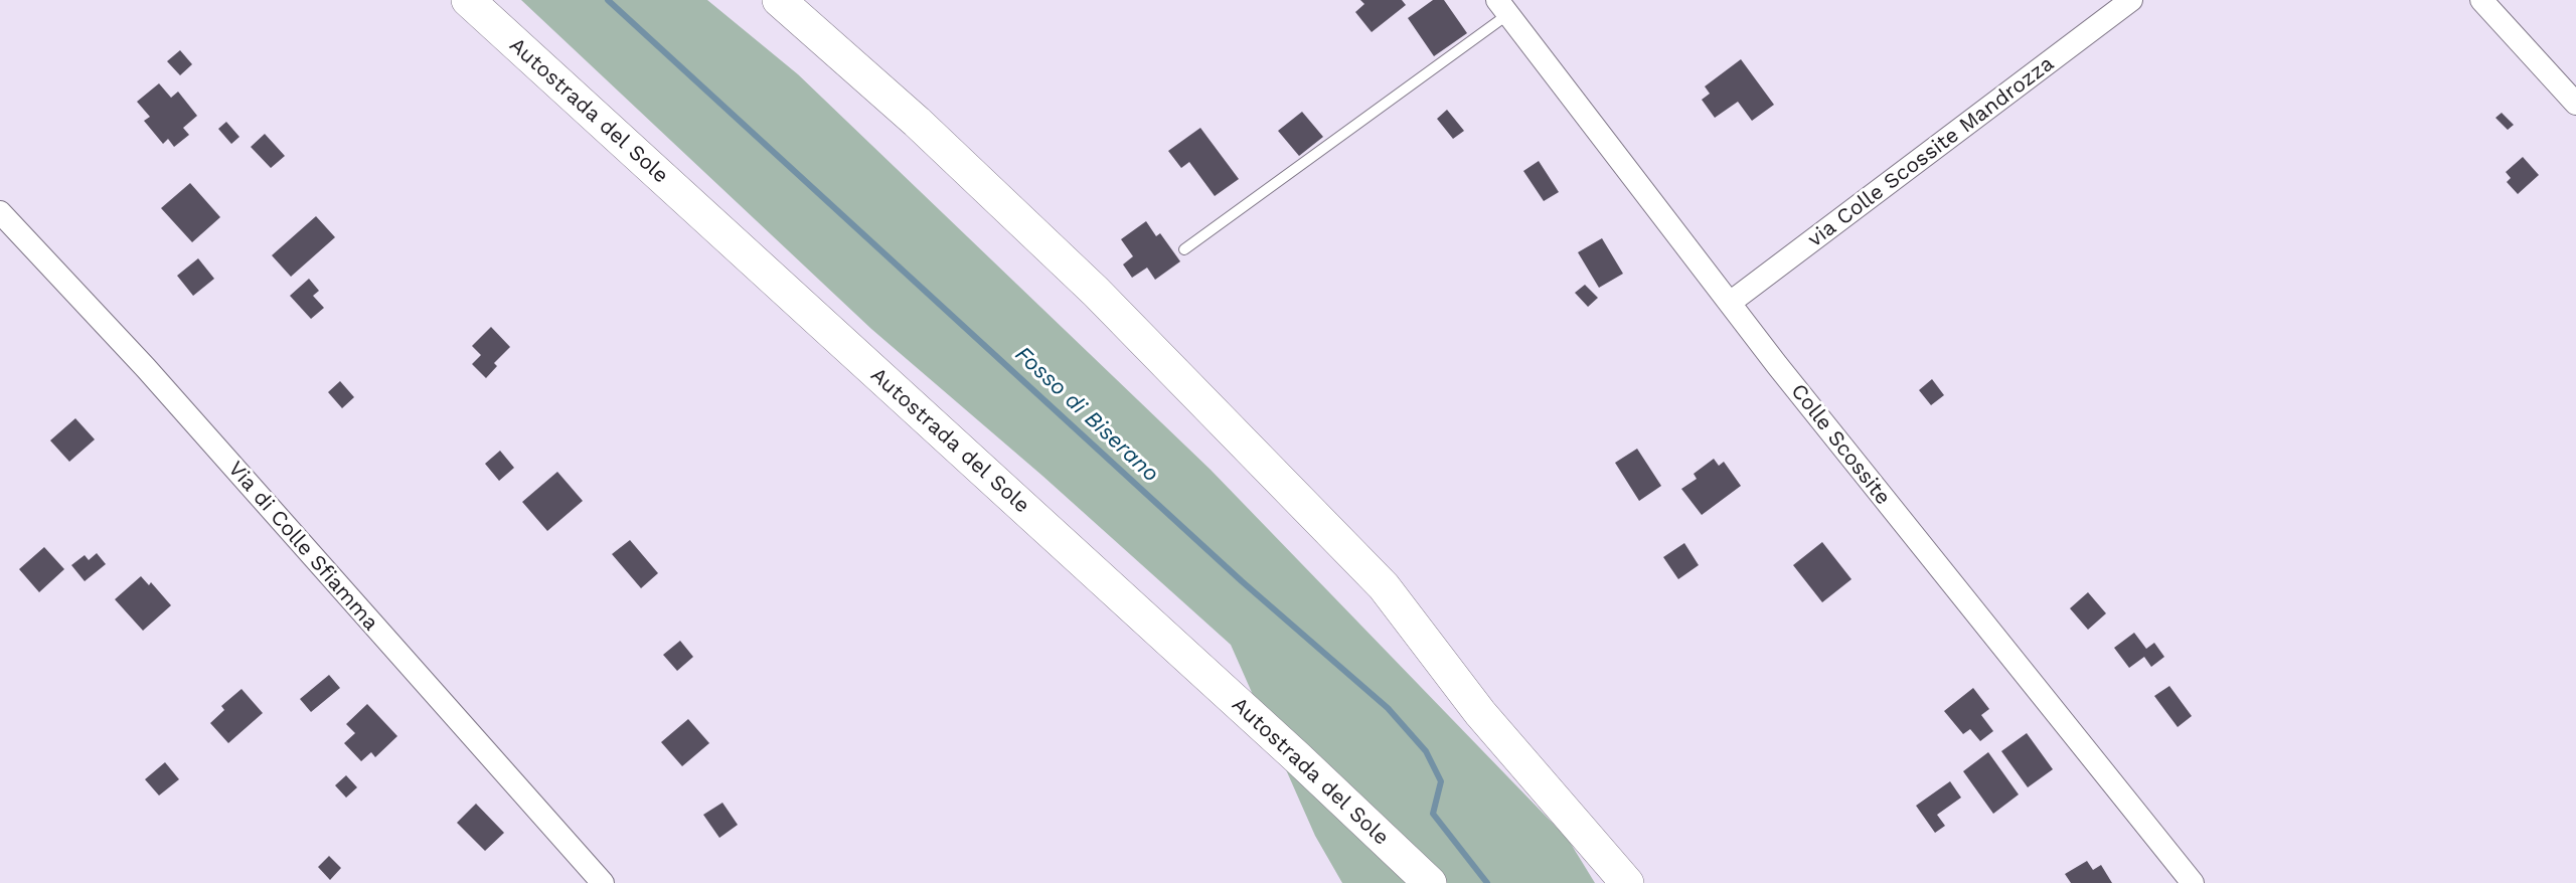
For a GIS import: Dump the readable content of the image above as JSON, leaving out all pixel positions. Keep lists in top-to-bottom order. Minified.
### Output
{"streets":{"highway":["Autostrada del Sole"],"street":["via Colle Scossite Mandrozza","Colle Scossite","Via di Colle Sfiamma"]},"crossings":[["via Colle Scossite Mandrozza","Colle Scossite"]],"water":["Fosso di Biserano"]}
